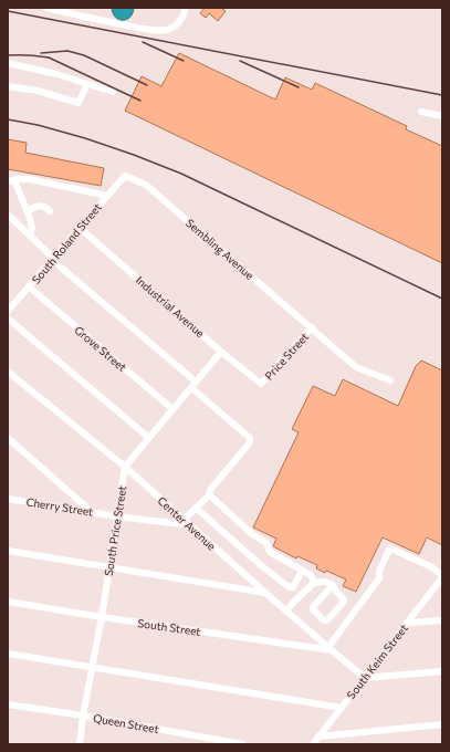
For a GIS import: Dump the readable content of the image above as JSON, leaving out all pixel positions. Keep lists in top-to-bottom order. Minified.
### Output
{"streets":{"street":["South Roland Street","Sembling Avenue","Industrial Avenue","Grove Street","Price Street","Cherry Street","Center Avenue","South Price Street","South Street","South Keim Street","Queen Street"]},"crossings":[["South Roland Street","Sembling Avenue"],["South Roland Street","Industrial Avenue"],["South Roland Street","Grove Street"],["Sembling Avenue","Price Street"],["Industrial Avenue","Price Street"],["Cherry Street","Center Avenue"],["Cherry Street","South Price Street"],["Center Avenue","South Price Street"],["Center Avenue","South Street"],["Center Avenue","South Keim Street"],["South Price Street","South Street"],["South Price Street","Queen Street"]]}
